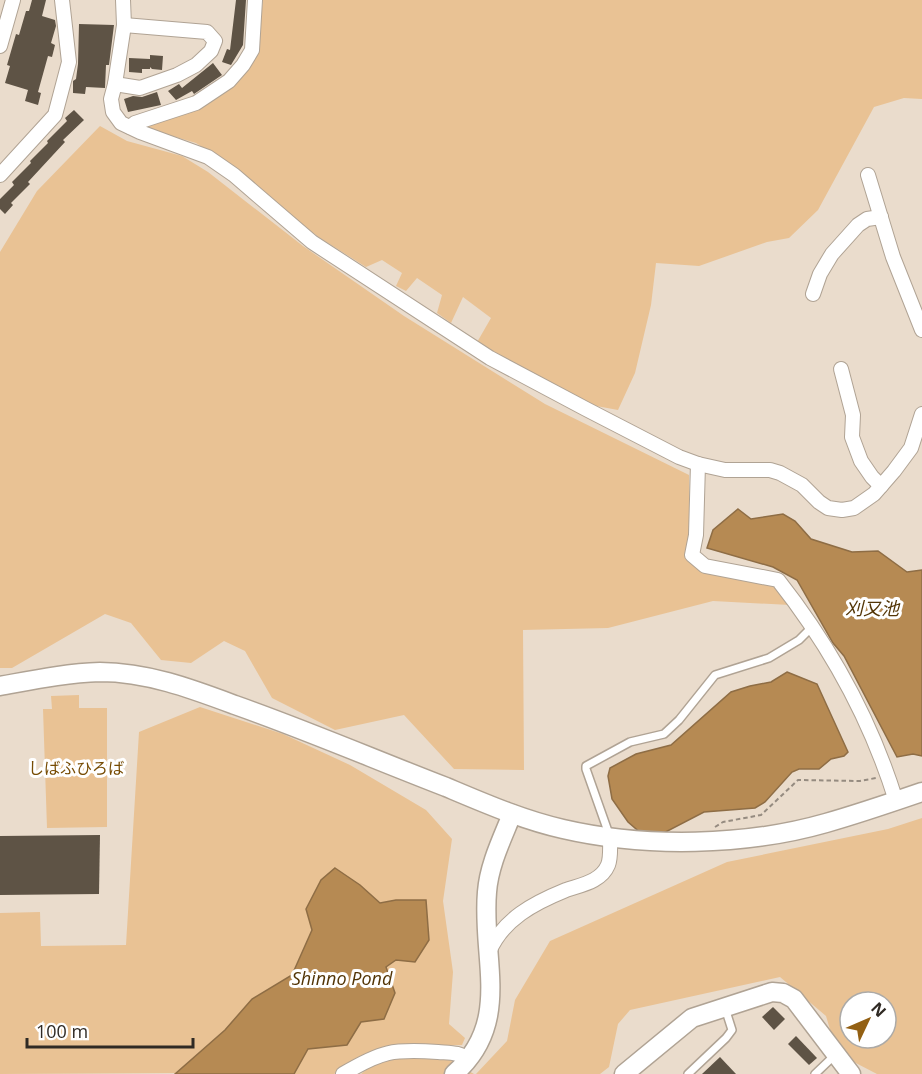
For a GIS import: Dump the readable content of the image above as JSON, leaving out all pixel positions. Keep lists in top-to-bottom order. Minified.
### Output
{"water":["刈又池","Shinno Pond"],"parks":["しばふひろば"],"scale_bar":"100 m","north":"top right"}
